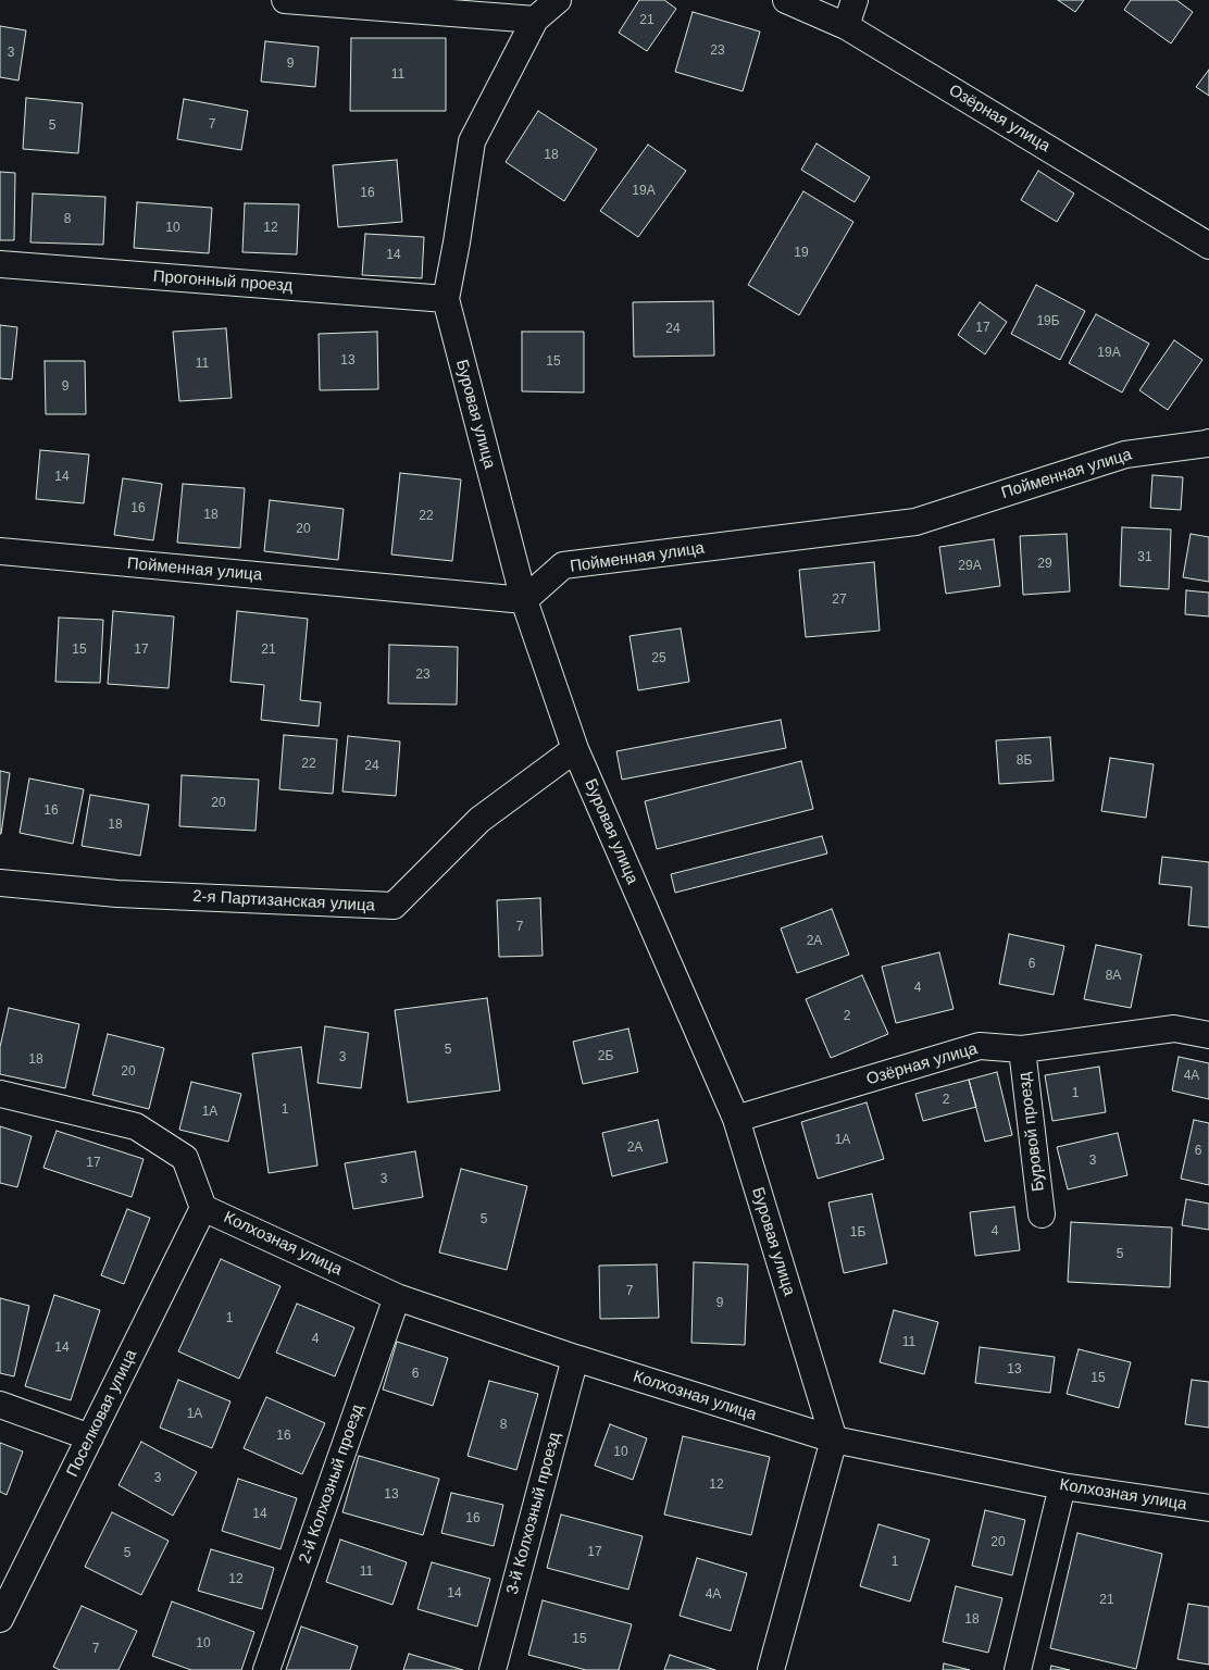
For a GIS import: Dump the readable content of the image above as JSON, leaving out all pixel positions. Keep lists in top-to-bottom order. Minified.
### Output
{"streets":{"street":["Озёрная улица","Прогонный проезд","Буровая улица","Пойменная улица","2-я Партизанская улица","Буровой проезд","Колхозная улица","Поселковая улица","2-й Колхозный проезд","3-й Колхозный проезд"]},"crossings":[["Озёрная улица","Буровая улица"],["Озёрная улица","Буровой проезд"],["Прогонный проезд","Буровая улица"],["Буровая улица","Пойменная улица"],["Буровая улица","2-я Партизанская улица"],["Буровая улица","Колхозная улица"],["Колхозная улица","Поселковая улица"],["Колхозная улица","2-й Колхозный проезд"],["Колхозная улица","3-й Колхозный проезд"]],"house_numbers":["21","23","3","9","11","7","5","18","19А","16","8","10","12","19","14","19Б","17","24","19А","13","15","11","9","14","16","18","22","20","31","29","29А","27","15","17","21","25","23","8Б","22","24","20","16","18","7","2А","6","8А","4","2","5","2Б","3","18","20","4А","1","2","1","1А","1А","2А","6","3","17","3","5","4","1Б","5","7","9","1","4","11","14","13","6","15","1А","8","16","10","3","12","13","14","16","20","17","5","1","11","12","14","4А","21","18","15","10","7"]}
